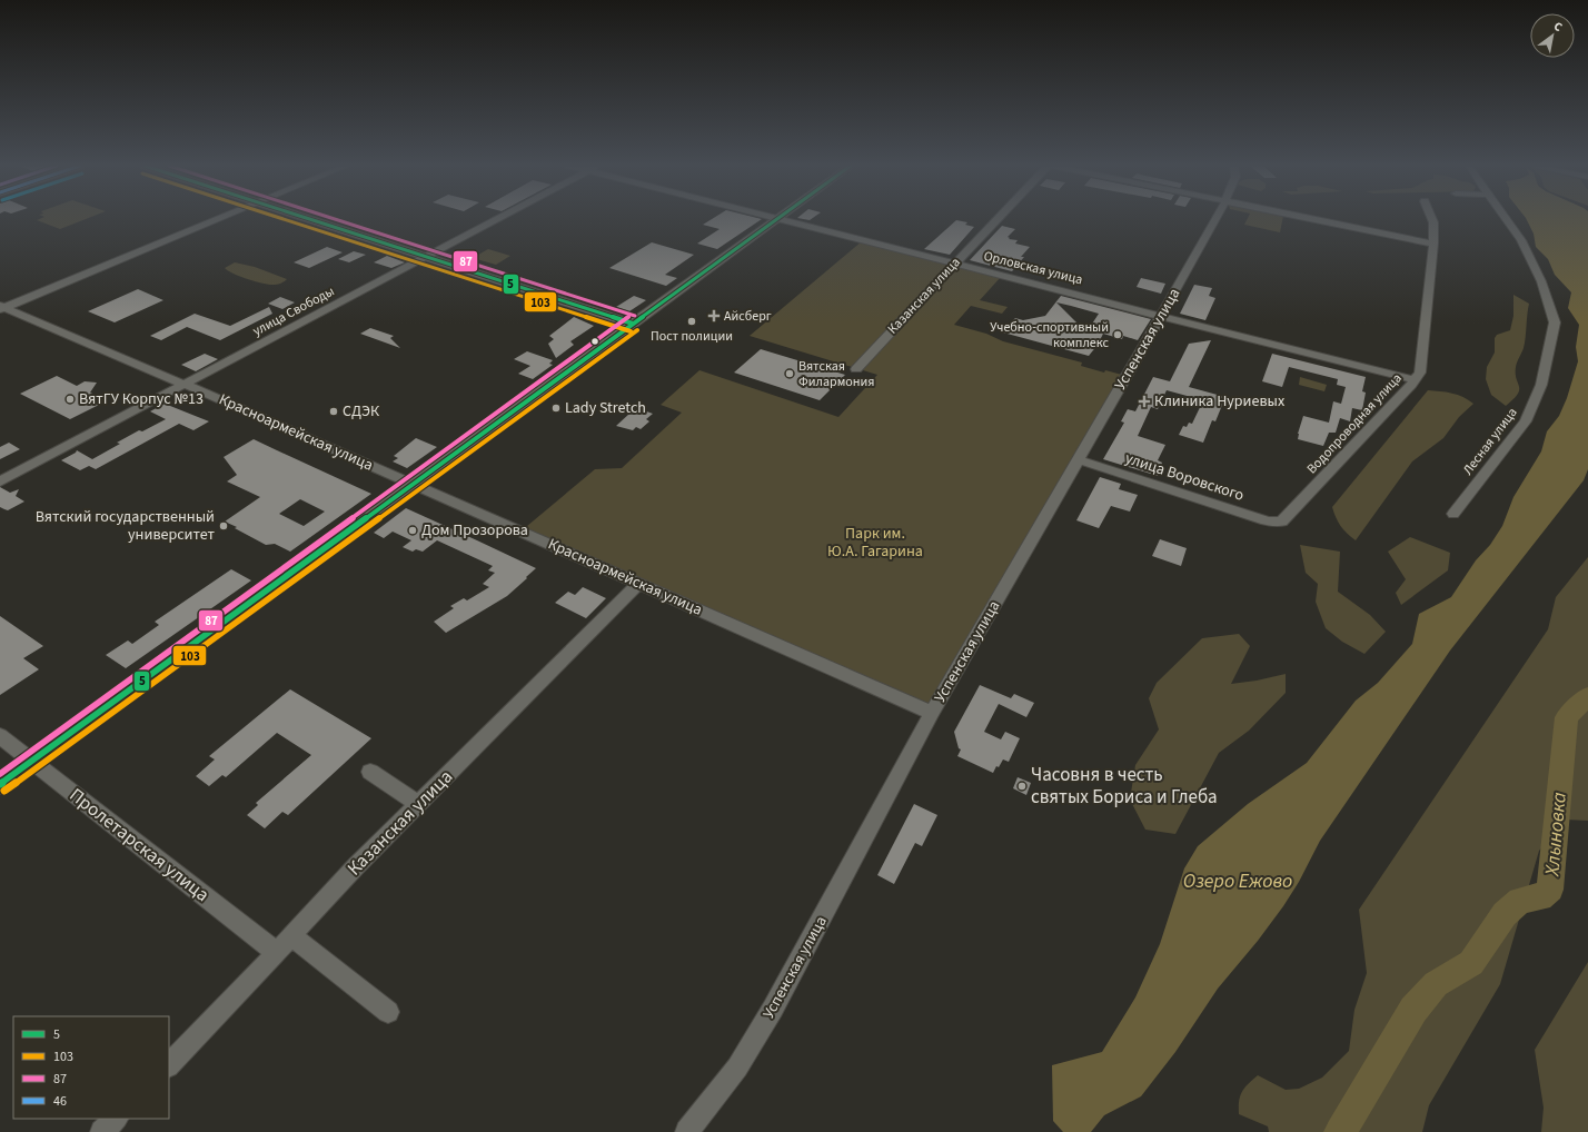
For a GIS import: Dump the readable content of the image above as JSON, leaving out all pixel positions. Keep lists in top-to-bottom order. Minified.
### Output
{"streets":{"street":["Орловская улица","Казанская улица","улица Свободы","Успенская улица","Водопроводная улица","Красноармейская улица","Лесная улица","улица Воровского","Пролетарская улица"]},"crossings":[["Орловская улица","Казанская улица"],["Орловская улица","Успенская улица"],["Орловская улица","Водопроводная улица"],["Казанская улица","Красноармейская улица"],["Казанская улица","Пролетарская улица"],["улица Свободы","Красноармейская улица"],["Успенская улица","Красноармейская улица"],["Успенская улица","улица Воровского"],["Водопроводная улица","улица Воровского"]],"water":["Хлыновка","Озеро Ежово"],"parks":["Парк им. Ю.А. Гагарина"],"places":{"health":["Айсберг","Клиника Нуриевых"],"other":["Пост полиции","Учебно-спортивный комплекс","Вятская Филармония","ВятГУ Корпус №13","Lady Stretch","СДЭК","Вятский государственный университет","Дом Прозорова","Часовня в честь святых Бориса и Глеба"]},"lines":["transit line 5","transit line 103","transit line 87"],"legend":["5","103","87","46"],"north":"top right"}
